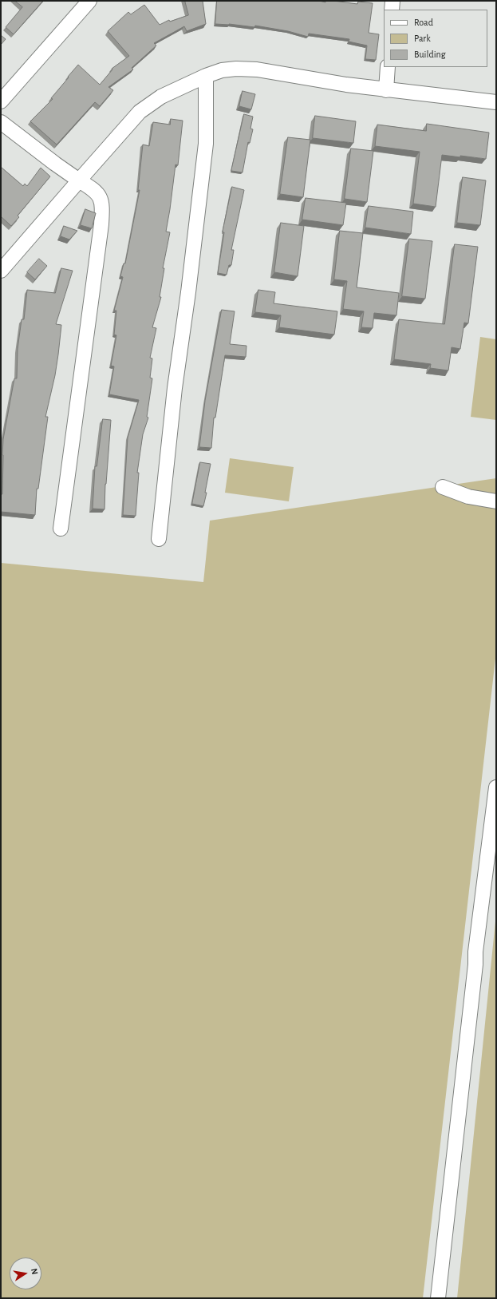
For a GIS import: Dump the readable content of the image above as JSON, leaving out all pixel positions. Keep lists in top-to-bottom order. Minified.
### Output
{"legend":["Road","Park","Building"],"north":"right"}
